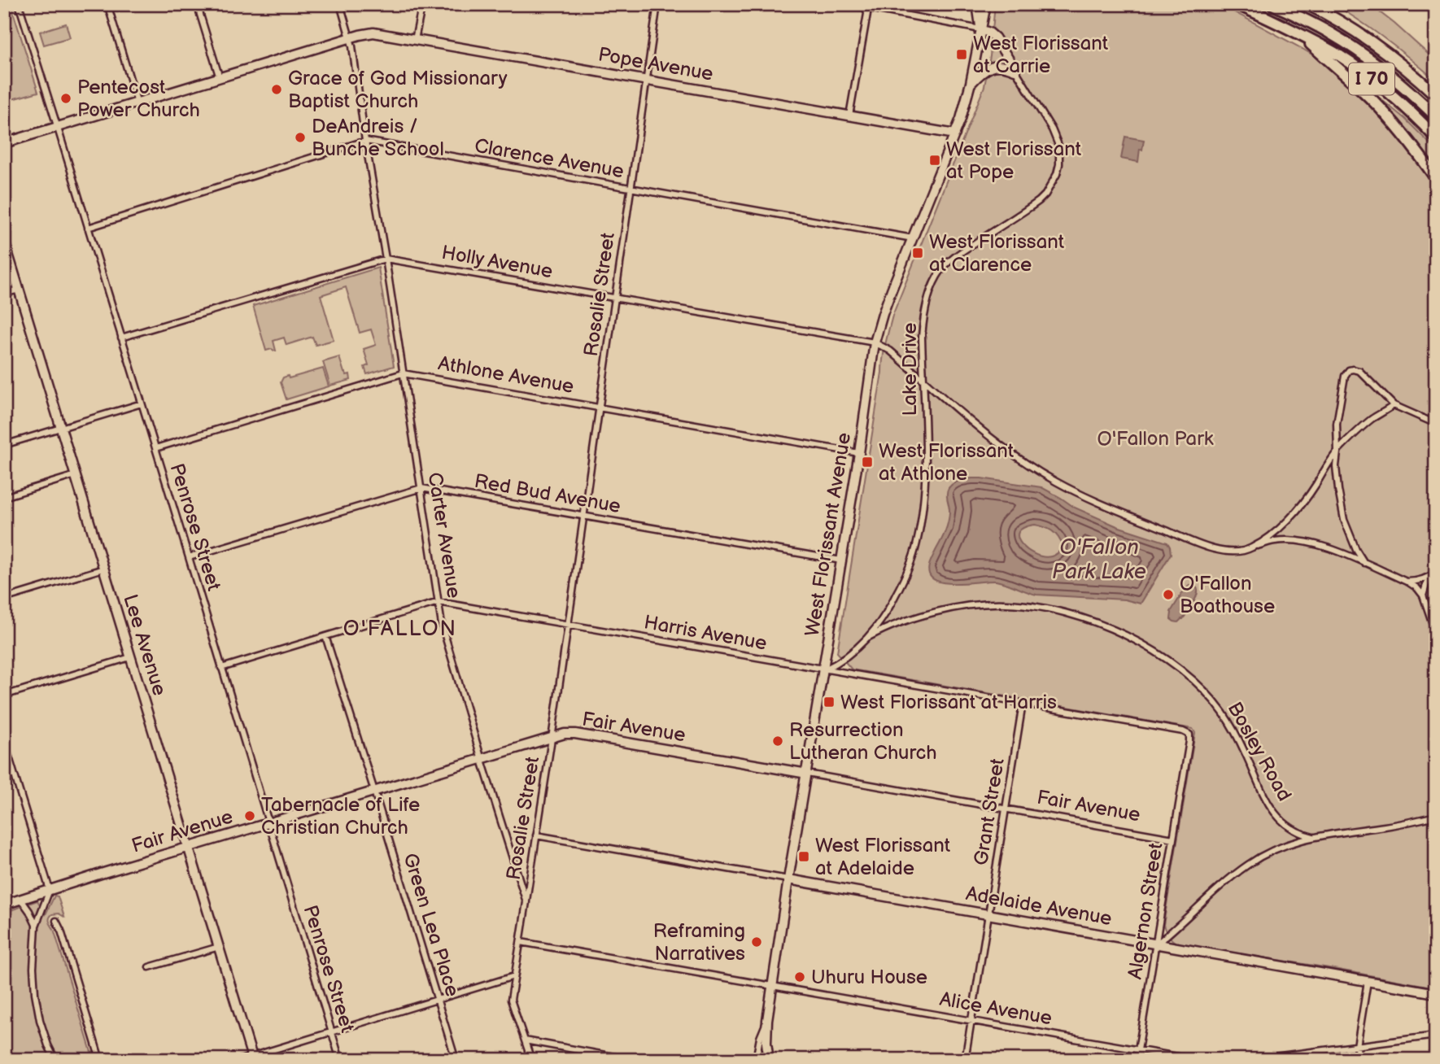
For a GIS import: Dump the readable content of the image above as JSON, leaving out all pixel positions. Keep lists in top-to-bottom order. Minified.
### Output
{"streets":{"highway":["I 70"],"street":["Pope Avenue","Clarence Avenue","Holly Avenue","Rosalie Street","Lake Drive","Athlone Avenue","Red Bud Avenue","Penrose Street","West Florissant Avenue","Carter Avenue","Harris Avenue","Lee Avenue","Fair Avenue","Bosley Road","Grant Street","Adelaide Avenue","Algernon Street","Green Lea Place","Alice Avenue"]},"crossings":[["Pope Avenue","Rosalie Street"],["Pope Avenue","Penrose Street"],["Pope Avenue","West Florissant Avenue"],["Pope Avenue","Carter Avenue"],["Clarence Avenue","Rosalie Street"],["Clarence Avenue","Penrose Street"],["Clarence Avenue","West Florissant Avenue"],["Clarence Avenue","Carter Avenue"],["Holly Avenue","Rosalie Street"],["Holly Avenue","Penrose Street"],["Holly Avenue","West Florissant Avenue"],["Holly Avenue","Carter Avenue"],["Rosalie Street","Athlone Avenue"],["Rosalie Street","Red Bud Avenue"],["Rosalie Street","Carter Avenue"],["Rosalie Street","Harris Avenue"],["Rosalie Street","Fair Avenue"],["Rosalie Street","Adelaide Avenue"],["Lake Drive","West Florissant Avenue"],["Lake Drive","Harris Avenue"],["Lake Drive","Bosley Road"],["Athlone Avenue","Penrose Street"],["Athlone Avenue","West Florissant Avenue"],["Athlone Avenue","Carter Avenue"],["Red Bud Avenue","Penrose Street"],["Red Bud Avenue","West Florissant Avenue"],["Red Bud Avenue","Carter Avenue"],["Penrose Street","Harris Avenue"],["Penrose Street","Fair Avenue"],["West Florissant Avenue","Harris Avenue"],["West Florissant Avenue","Fair Avenue"],["West Florissant Avenue","Adelaide Avenue"],["West Florissant Avenue","Alice Avenue"],["Carter Avenue","Harris Avenue"],["Carter Avenue","Fair Avenue"],["Carter Avenue","Alice Avenue"],["Harris Avenue","Grant Street"],["Harris Avenue","Algernon Street"],["Harris Avenue","Green Lea Place"],["Lee Avenue","Fair Avenue"],["Fair Avenue","Grant Street"],["Fair Avenue","Algernon Street"],["Fair Avenue","Green Lea Place"],["Grant Street","Adelaide Avenue"],["Grant Street","Alice Avenue"],["Adelaide Avenue","Algernon Street"],["Algernon Street","Alice Avenue"]],"districts":["O'FALLON"],"water":["O'Fallon Park Lake"],"parks":["O'Fallon Park"],"places":{"transit":["West Florissant at Carrie","West Florissant at Pope","West Florissant at Clarence","West Florissant at Athlone","West Florissant at Harris","West Florissant at Adelaide"],"other":["Grace of God Missionary Baptist Church","Pentecost Power Church","DeAndreis / Bunche School","O'Fallon Boathouse","Resurrection Lutheran Church","Tabernacle of Life Christian Church","Reframing Narratives","Uhuru House"]}}
